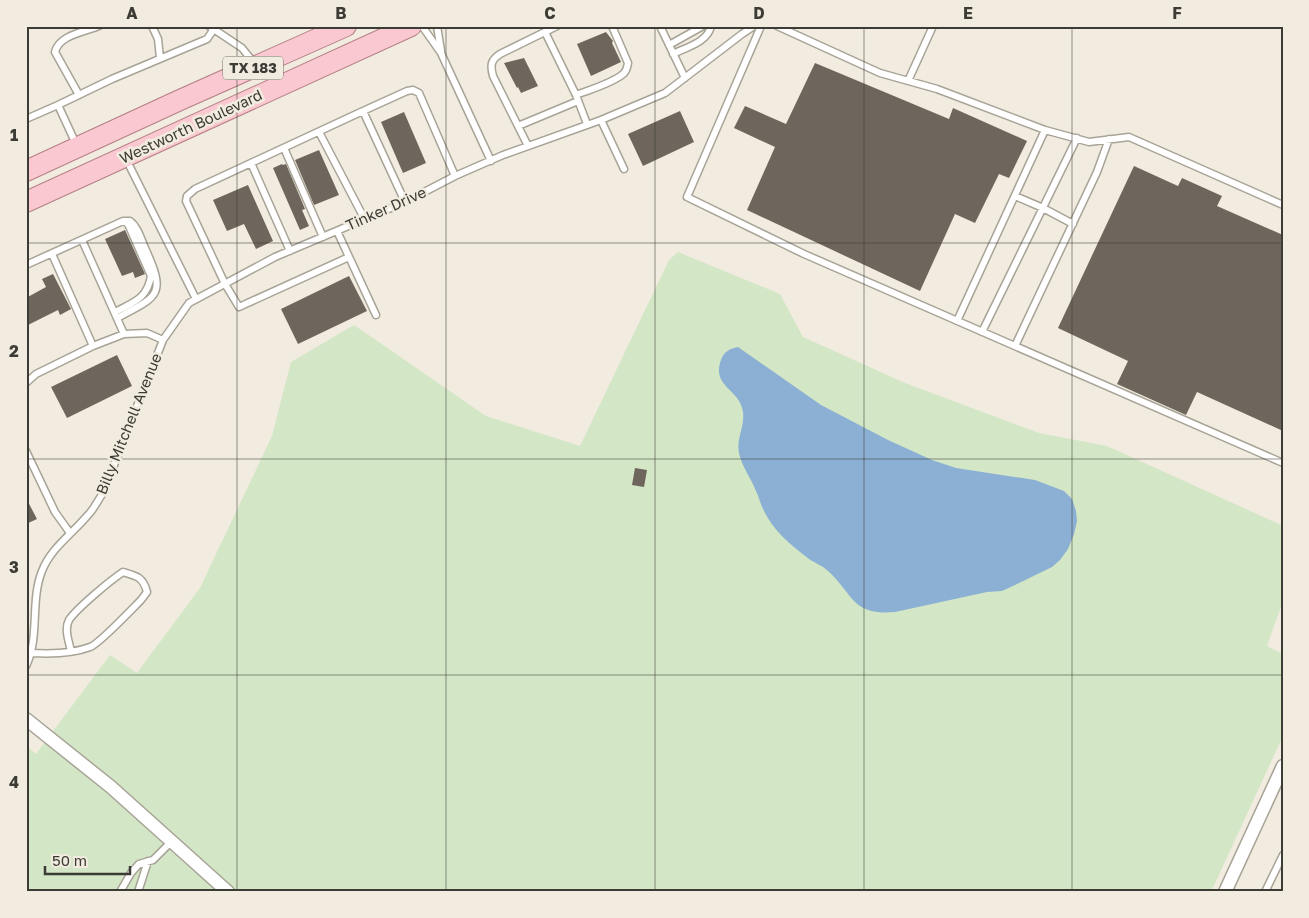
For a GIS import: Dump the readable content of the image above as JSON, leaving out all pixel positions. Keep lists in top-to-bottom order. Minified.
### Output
{"streets":{"main road":["TX 183","Westworth Boulevard"],"lane":["Tinker Drive","Billy Mitchell Avenue"]},"crossings":[["Tinker Drive","Billy Mitchell Avenue"]],"scale_bar":"50 m","grid":{"columns":["A","B","C","D","E","F"],"rows":["1","2","3","4"]}}
